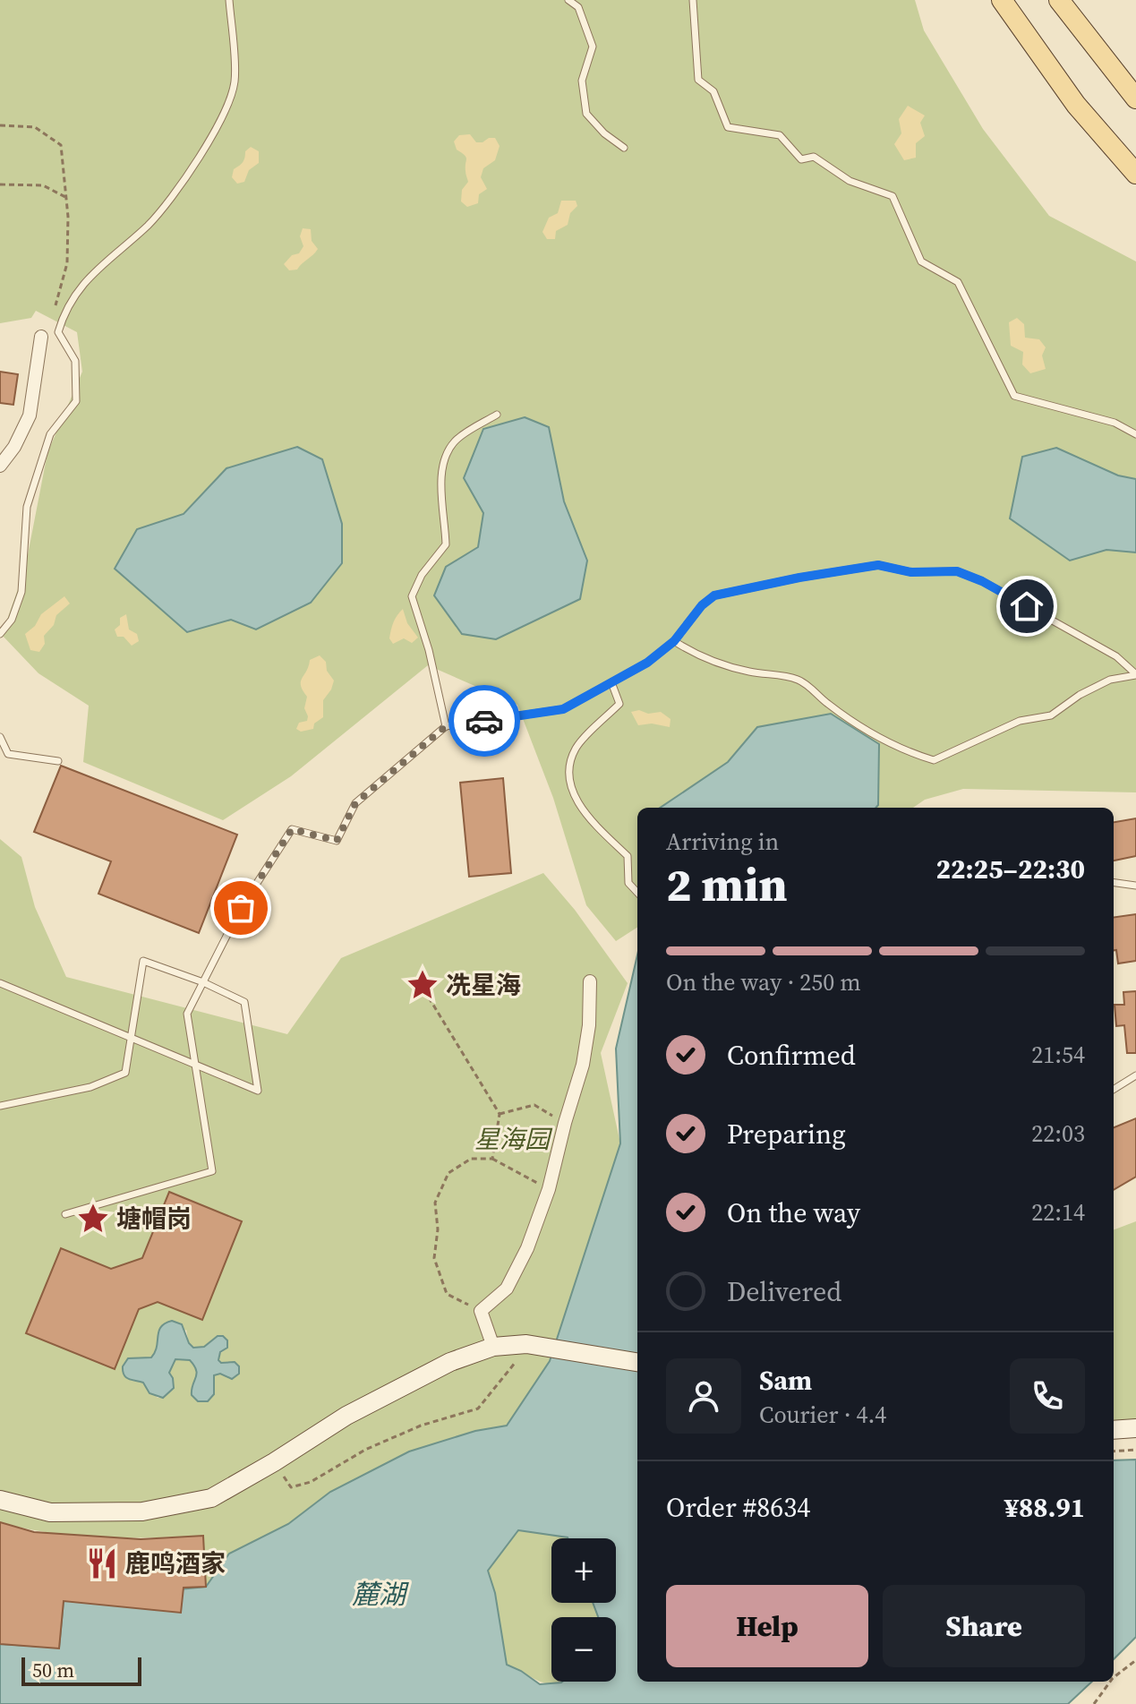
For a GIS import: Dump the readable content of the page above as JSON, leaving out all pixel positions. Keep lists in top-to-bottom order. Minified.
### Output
{"water":["麓湖"],"parks":["星海园"],"places":{"place":["冼星海","塘帽岗"],"restaurant":["鹿鸣酒家"]},"scale_bar":"50 m","page":{"heading":["2 min","Arriving in","22:25–22:30"],"panel":["Sam","Courier · 4.4","Order #8634","¥88.91"],"bar":"On the way · 250 m","list":[["Confirmed","21:54"],["Preparing","22:03"],["On the way","22:14"],"Delivered"],"map_buttons":["+","−"],"buttons":["Help","Share"],"scale":"50 m"}}
